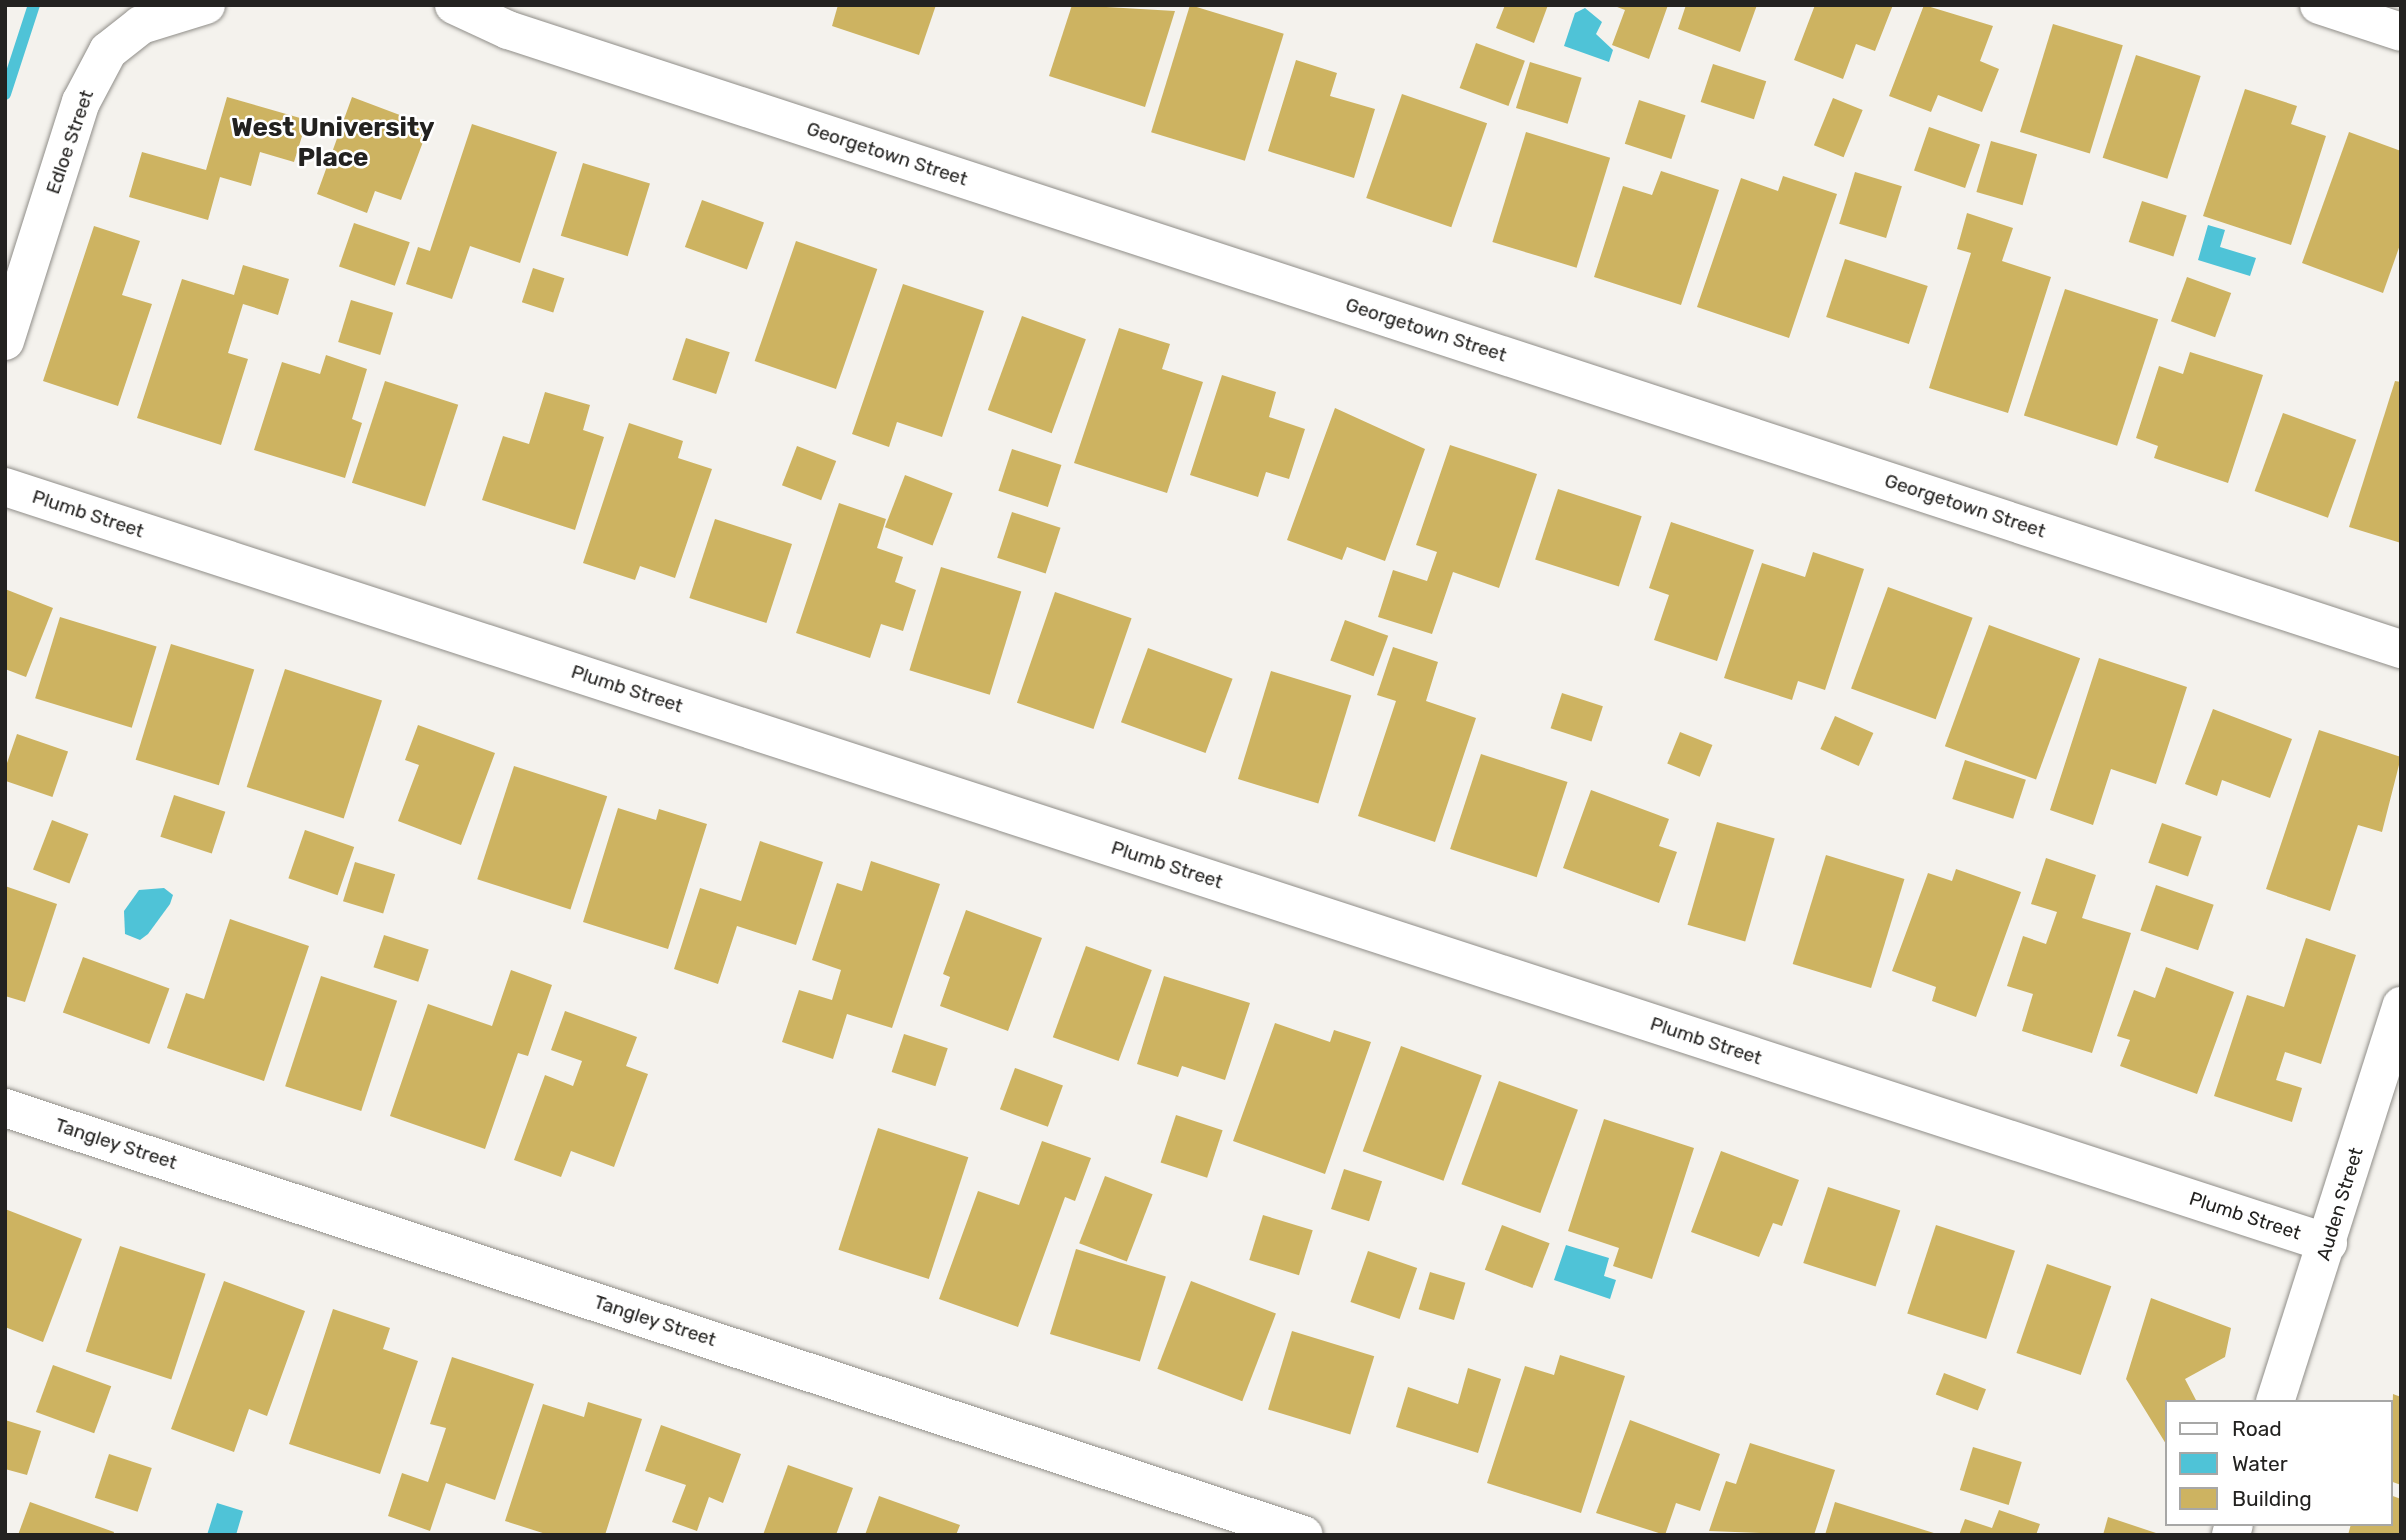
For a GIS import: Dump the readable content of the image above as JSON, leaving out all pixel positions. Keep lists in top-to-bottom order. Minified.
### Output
{"streets":{"street":["Edloe Street","Georgetown Street","Plumb Street","Tangley Street","Auden Street"]},"crossings":[["Plumb Street","Auden Street"]],"districts":["West University Place"],"legend":["Road","Water","Building"]}
